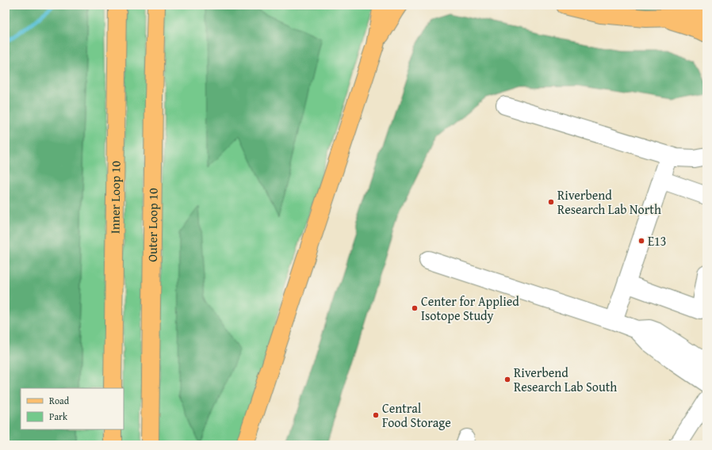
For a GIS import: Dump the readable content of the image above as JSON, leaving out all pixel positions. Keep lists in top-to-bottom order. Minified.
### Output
{"streets":{"main road":["Inner Loop 10","Outer Loop 10"]},"places":["Riverbend Research Lab North","E13","Center for Applied Isotope Study","Riverbend Research Lab South","Central Food Storage"],"legend":["Road","Park"]}
